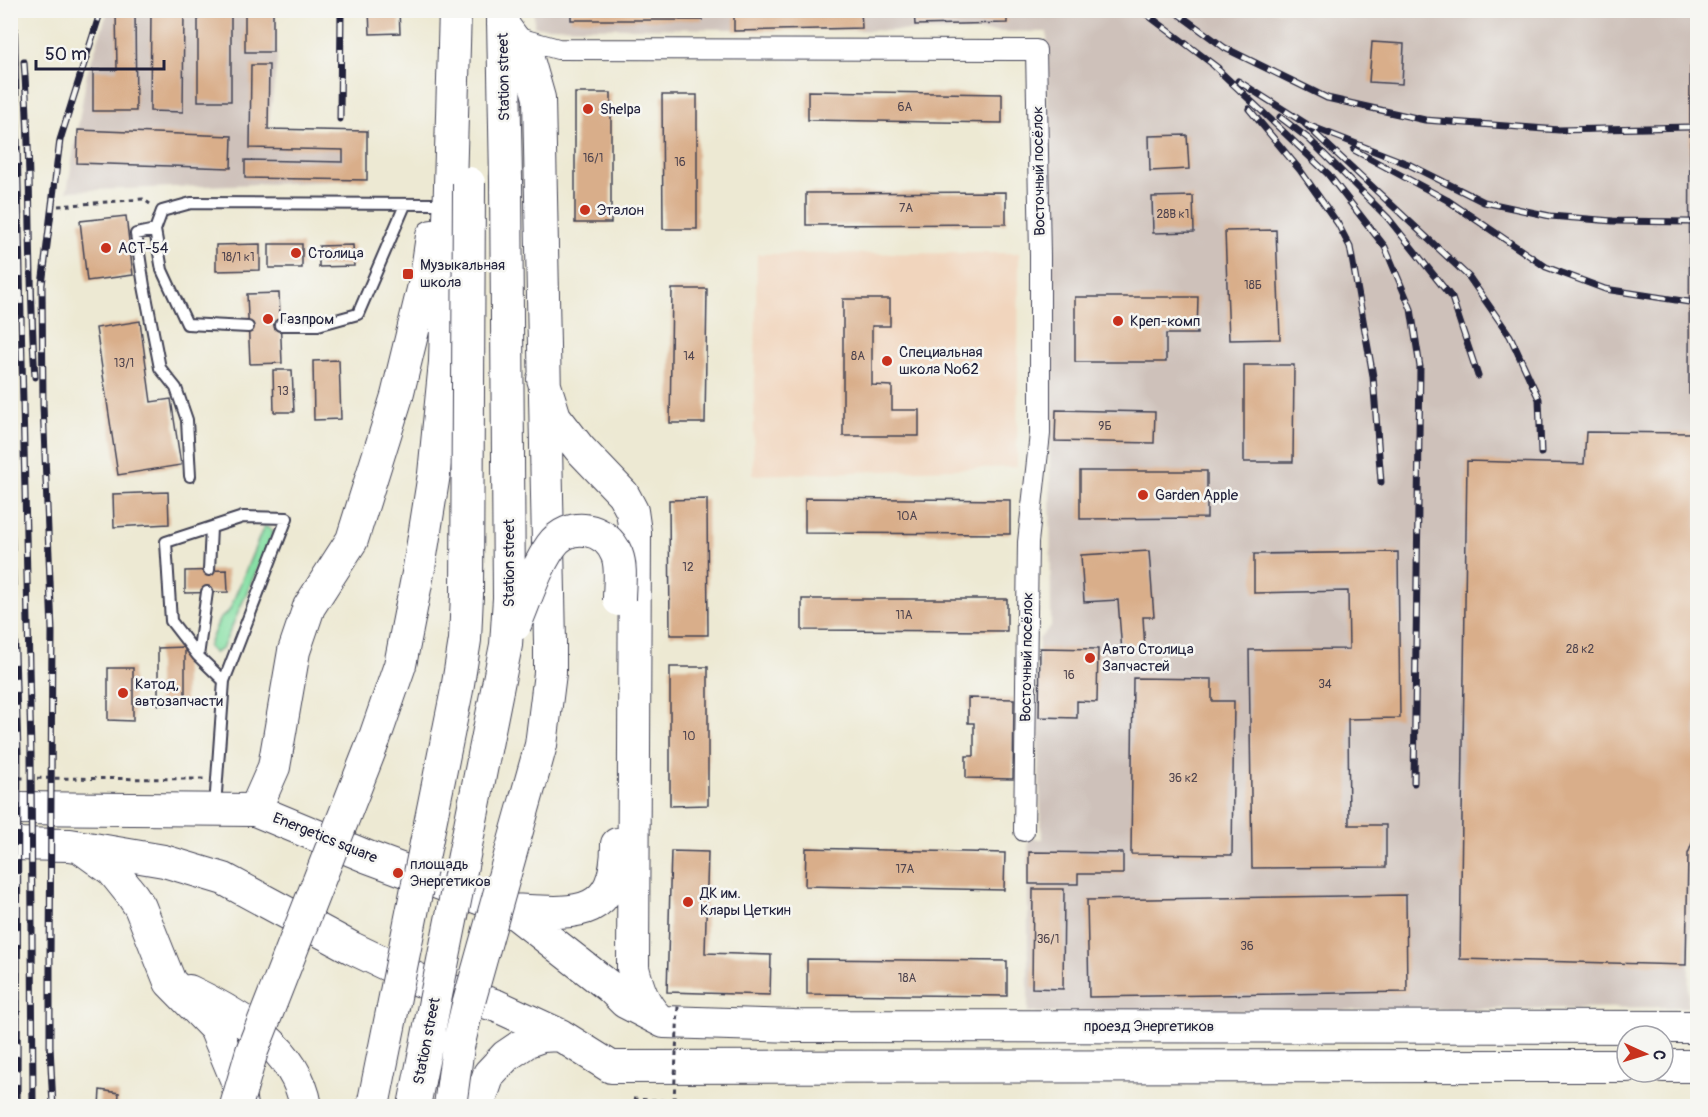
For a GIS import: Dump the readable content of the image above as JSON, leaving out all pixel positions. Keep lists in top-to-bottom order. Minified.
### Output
{"streets":{"main road":["Station street","Energetics square","проезд Энергетиков"],"street":["Восточный посёлок"]},"crossings":[["Station street","Восточный посёлок"],["Energetics square","проезд Энергетиков"]],"places":{"other":["Shelpa","Эталон","АСТ-54","Столица","Газпром","Креп-комп","Специальная школа №62","Garden Apple","Авто Столица Запчастей","Катод, автозапчасти","площадь Энергетиков","ДК им. Клары Цеткин"],"transit":["Музыкальная школа"]},"house_numbers":["6А","16/1","16","7А","28В к1","18/1 к1","18Б","14","8А","13/1","13","9Б","10А","12","11А","28 к2","16","34","10","36 к2","17А","36/1","36","18А"],"scale_bar":"50 m","north":"right"}
